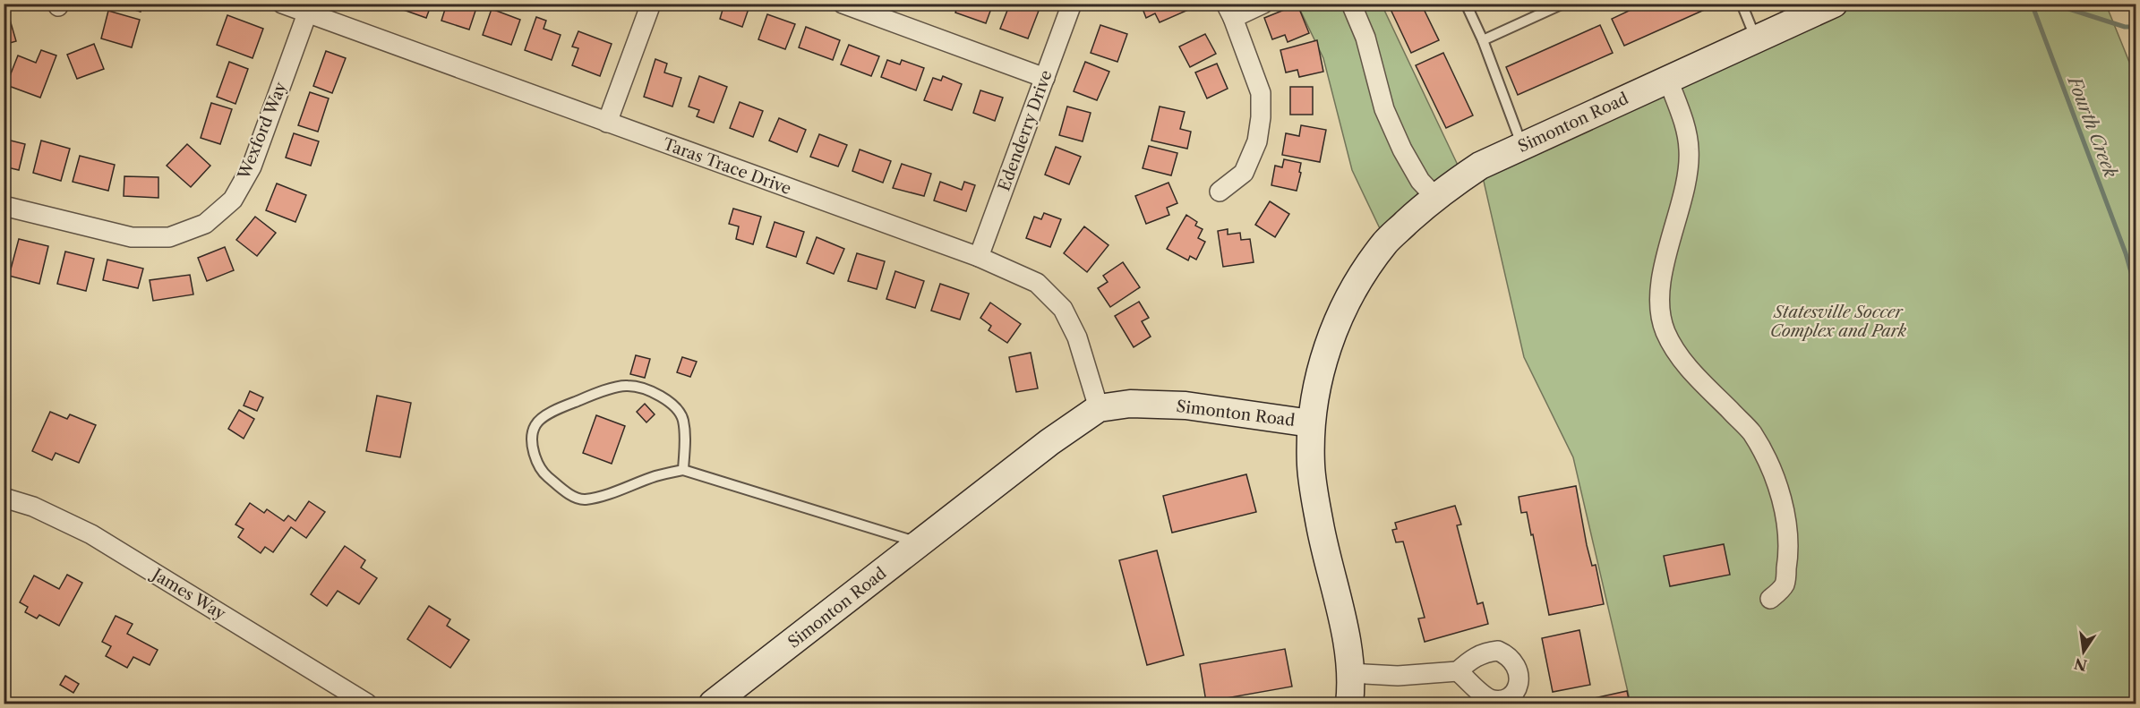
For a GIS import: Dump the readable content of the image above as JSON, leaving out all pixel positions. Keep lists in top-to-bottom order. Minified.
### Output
{"streets":{"street":["Simonton Road","Wexford Way","Edenderry Drive","Taras Trace Drive","James Way"]},"crossings":[["Simonton Road","Taras Trace Drive"],["Wexford Way","Taras Trace Drive"],["Edenderry Drive","Taras Trace Drive"]],"water":["Fourth Creek"],"parks":["Statesville Soccer Complex and Park"],"north":"bottom"}
